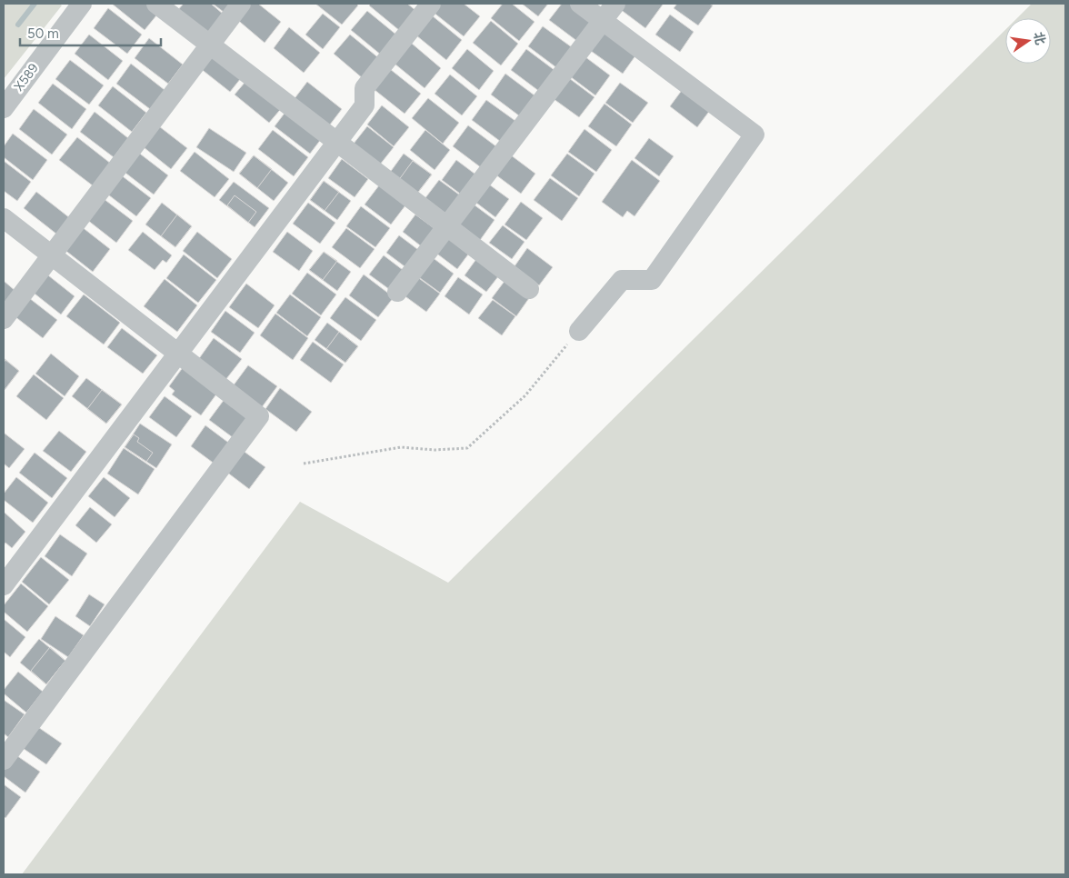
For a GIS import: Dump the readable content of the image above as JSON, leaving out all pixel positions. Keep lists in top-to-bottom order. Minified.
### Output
{"streets":{"street":["X589"]},"scale_bar":"50 m","north":"right"}
